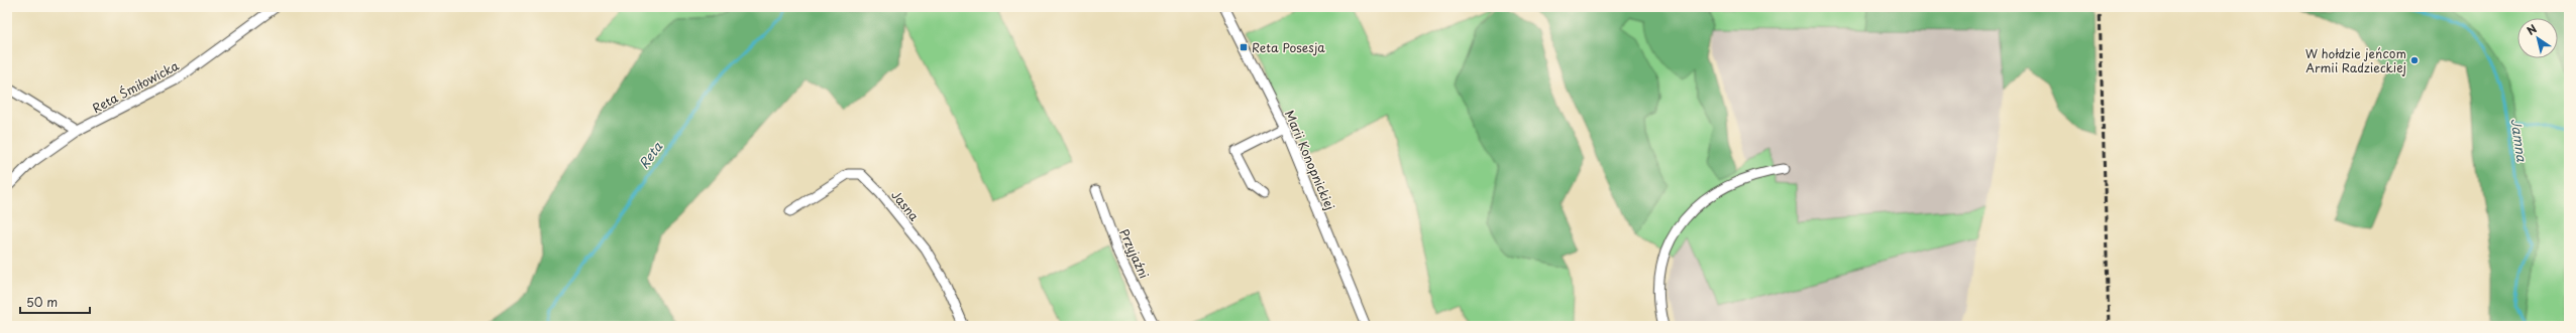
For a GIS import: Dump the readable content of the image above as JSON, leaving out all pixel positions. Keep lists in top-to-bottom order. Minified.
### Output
{"streets":{"street":["Reta Śmiłowicka","Marii Konopnickiej","Jasna","Przyjaźni"]},"water":["Jamna","Reta"],"places":{"transit":["Reta Posesja"],"other":["W hołdzie jeńcom Armii Radzieckiej"]},"scale_bar":"50 m","north":"top left"}
